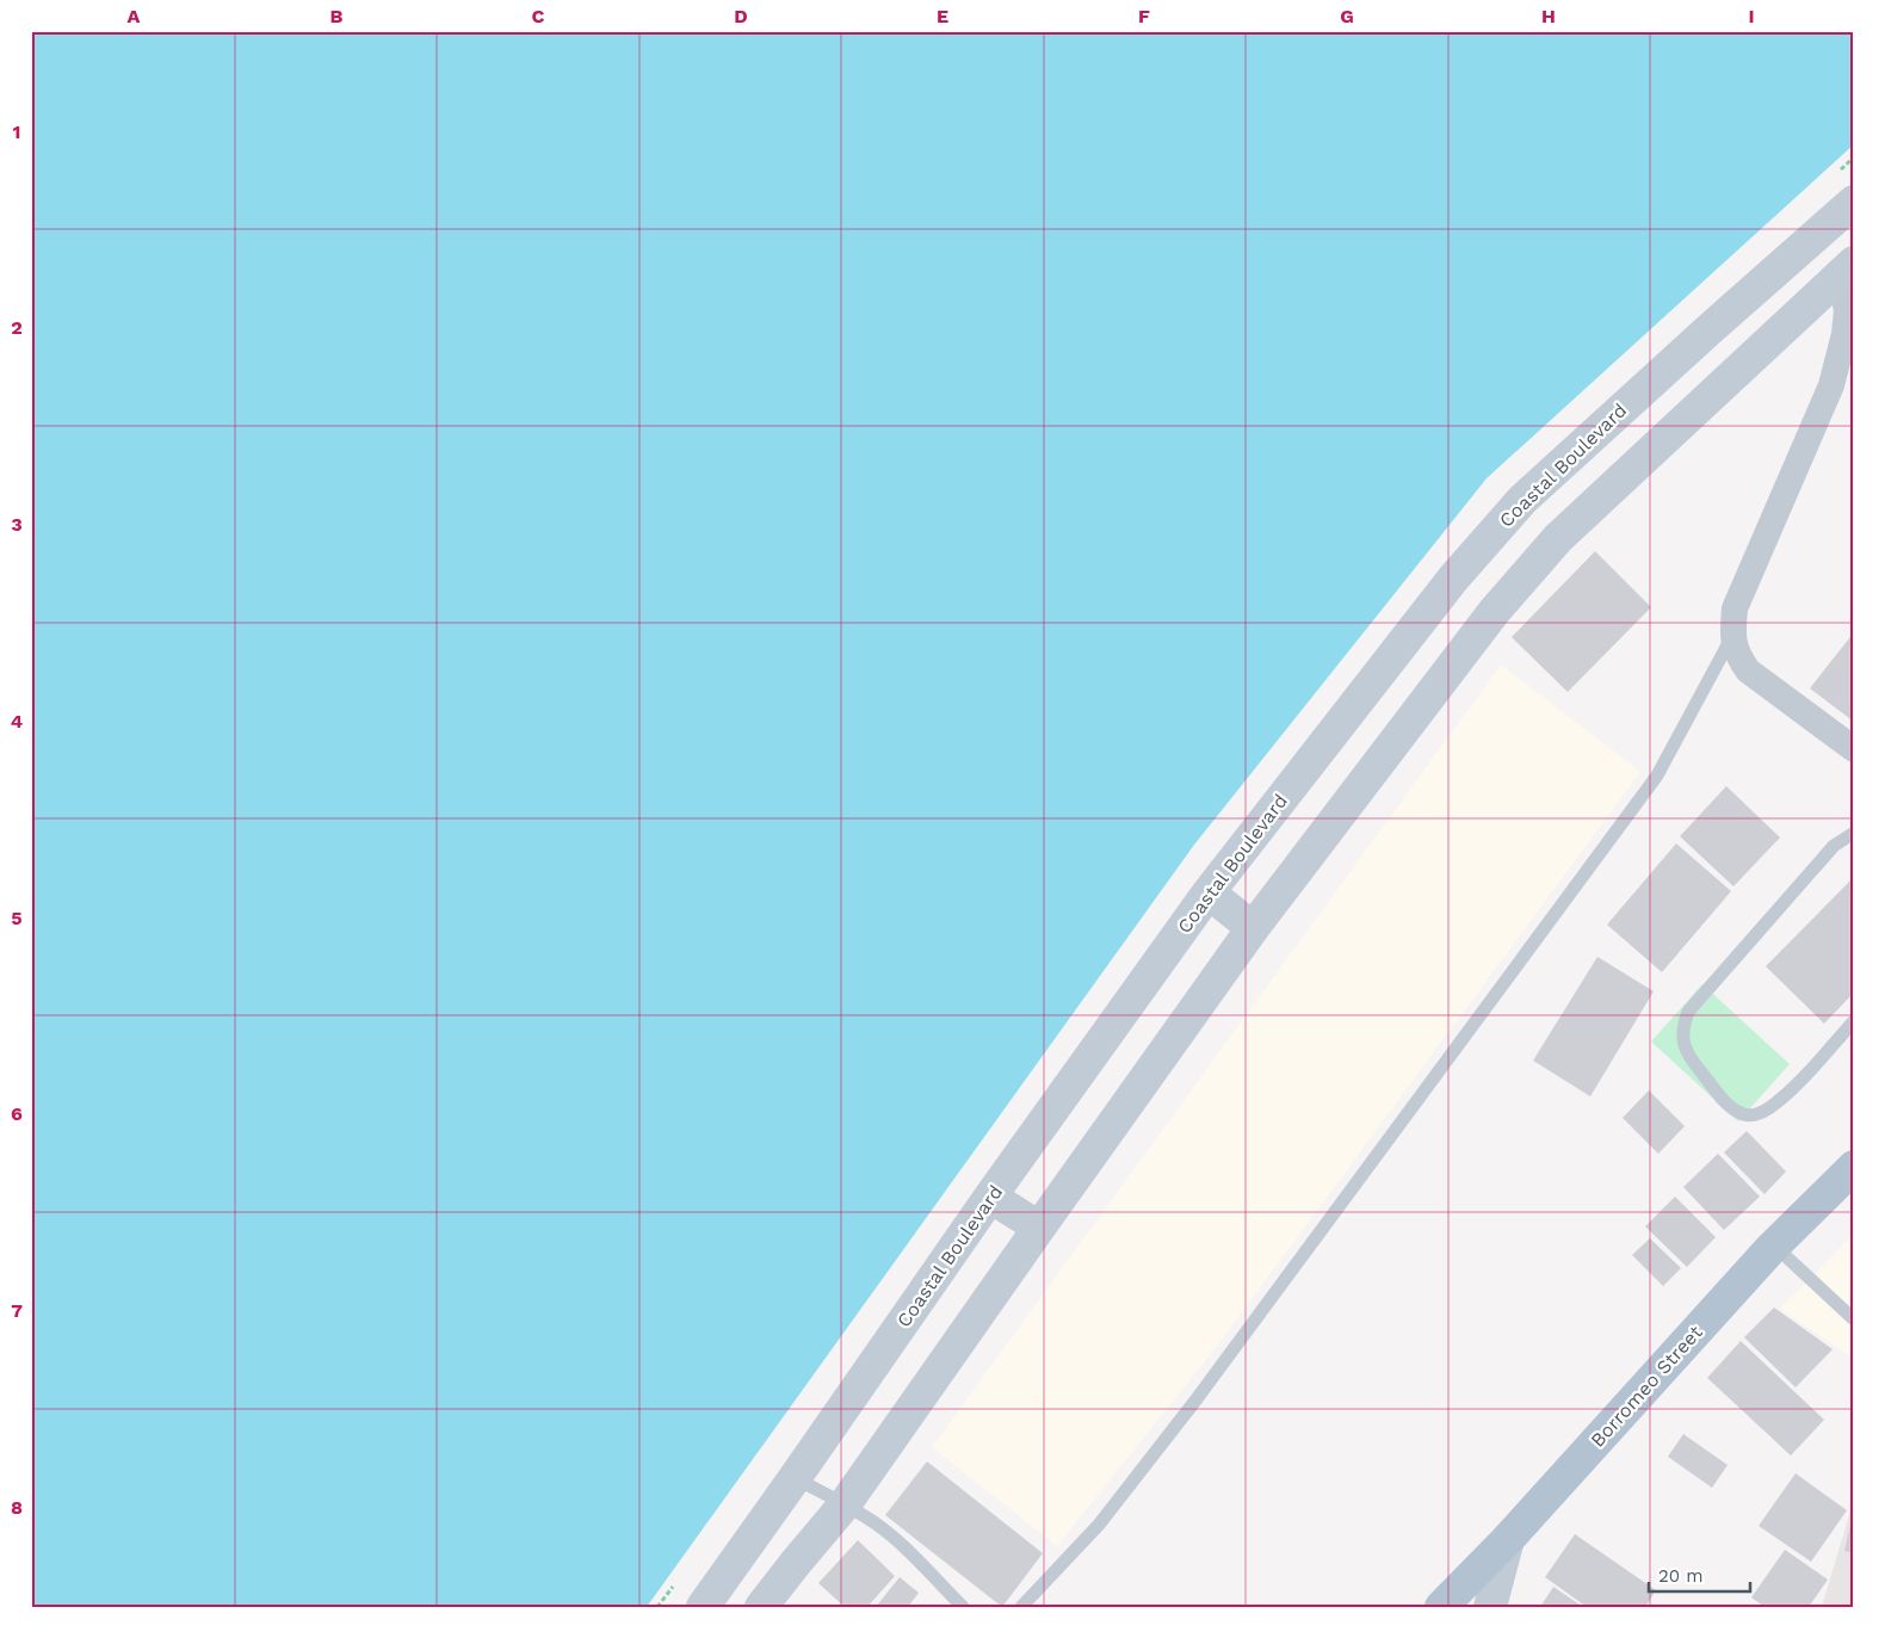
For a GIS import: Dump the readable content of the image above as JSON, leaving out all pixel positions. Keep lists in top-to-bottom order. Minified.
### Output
{"streets":{"main road":["Borromeo Street"],"street":["Coastal Boulevard"]},"scale_bar":"20 m","grid":{"columns":["A","B","C","D","E","F","G","H","I"],"rows":["1","2","3","4","5","6","7","8"]}}
